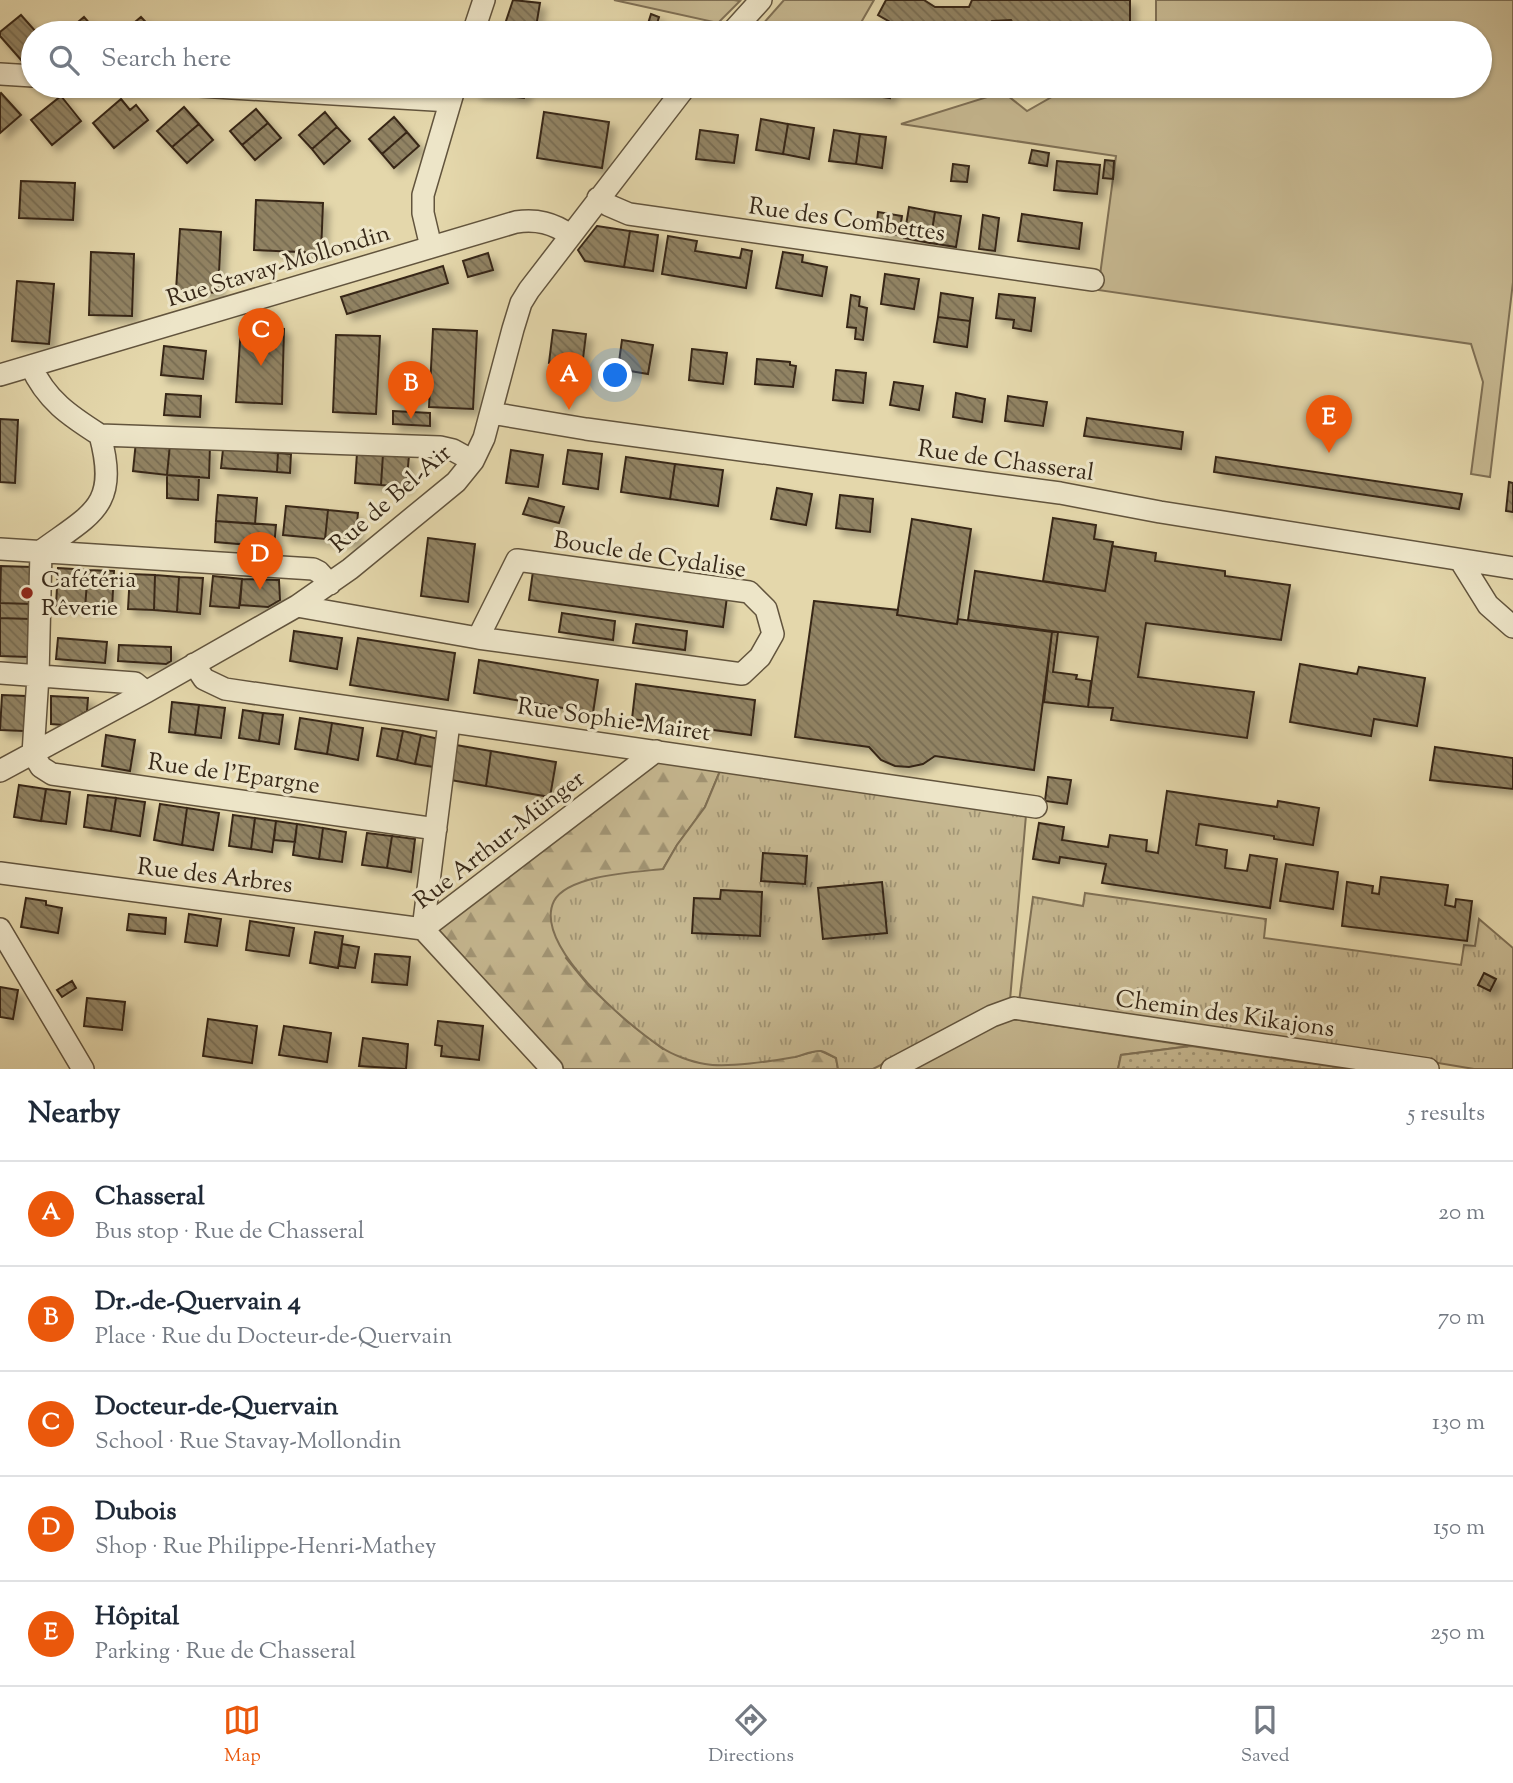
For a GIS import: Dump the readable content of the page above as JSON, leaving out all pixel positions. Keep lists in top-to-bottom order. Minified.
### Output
{"streets":{"street":["Rue des Combettes","Rue Stavay-Mollondin","Rue de Chasseral","Rue de Bel-Air","Boucle de Cydalise","Rue Sophie-Mairet","Rue de l'Epargne","Rue Arthur-Münger","Rue des Arbres","Chemin des Kikajons"]},"crossings":[["Rue des Combettes","Rue de Bel-Air"],["Rue Stavay-Mollondin","Rue de Bel-Air"],["Rue de Chasseral","Rue de Bel-Air"],["Rue de Bel-Air","Boucle de Cydalise"],["Rue de Bel-Air","Rue Sophie-Mairet"],["Rue de Bel-Air","Rue de l'Epargne"],["Rue Sophie-Mairet","Rue Arthur-Münger"],["Rue Arthur-Münger","Rue des Arbres"]],"places":["Cafétéria Rêverie"],"page":{"search":"Search here","pins":["C","A","B","E","D"],"heading":["Nearby","5 results"],"list":[{"mark":"A","name":"Chasseral","note":"Bus stop · Rue de Chasseral","value":"20 m"},{"mark":"B","name":"Dr.-de-Quervain 4","note":"Place · Rue du Docteur-de-Quervain","value":"70 m"},{"mark":"C","name":"Docteur-de-Quervain","note":"School · Rue Stavay-Mollondin","value":"130 m"},{"mark":"D","name":"Dubois","note":"Shop · Rue Philippe-Henri-Mathey","value":"150 m"},{"mark":"E","name":"Hôpital","note":"Parking · Rue de Chasseral","value":"250 m"}],"nav":["Map","Directions","Saved"]}}
